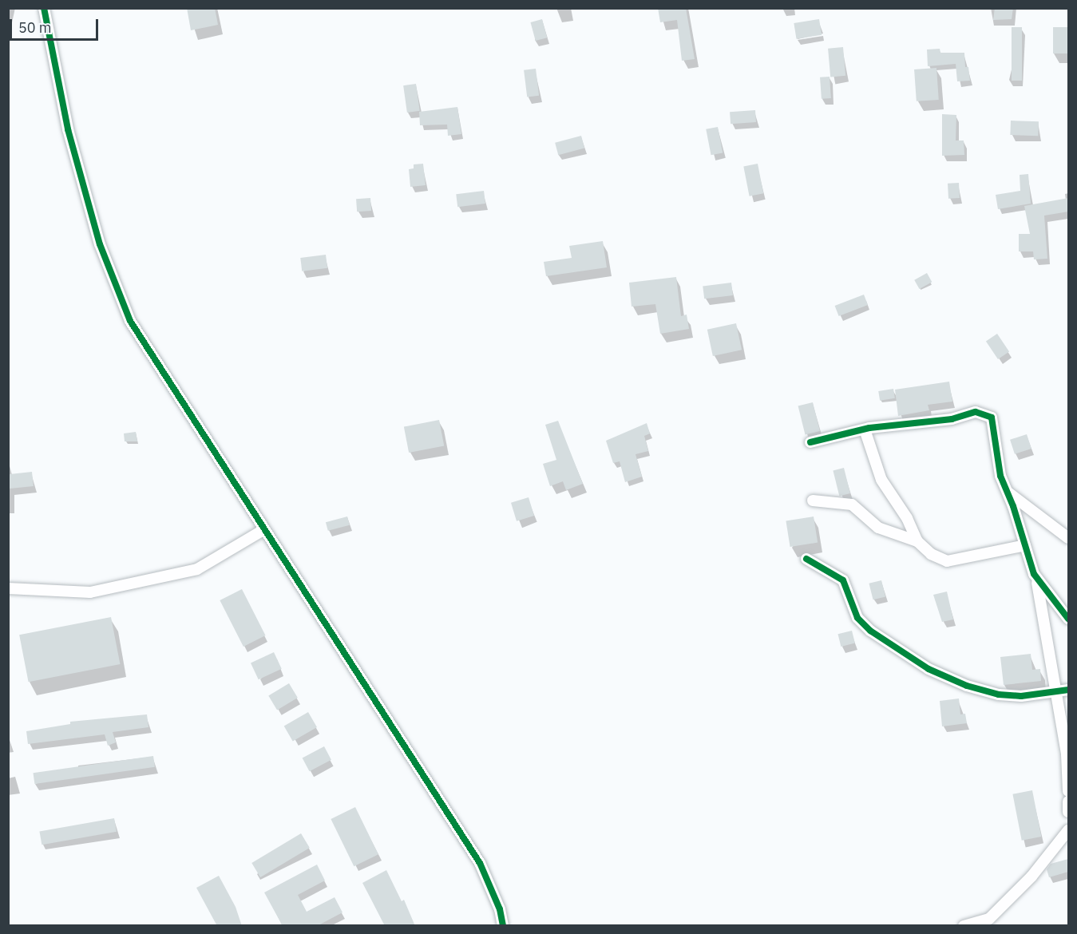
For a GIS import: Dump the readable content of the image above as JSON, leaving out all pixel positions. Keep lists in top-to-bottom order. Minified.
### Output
{"scale_bar":"50 m"}
